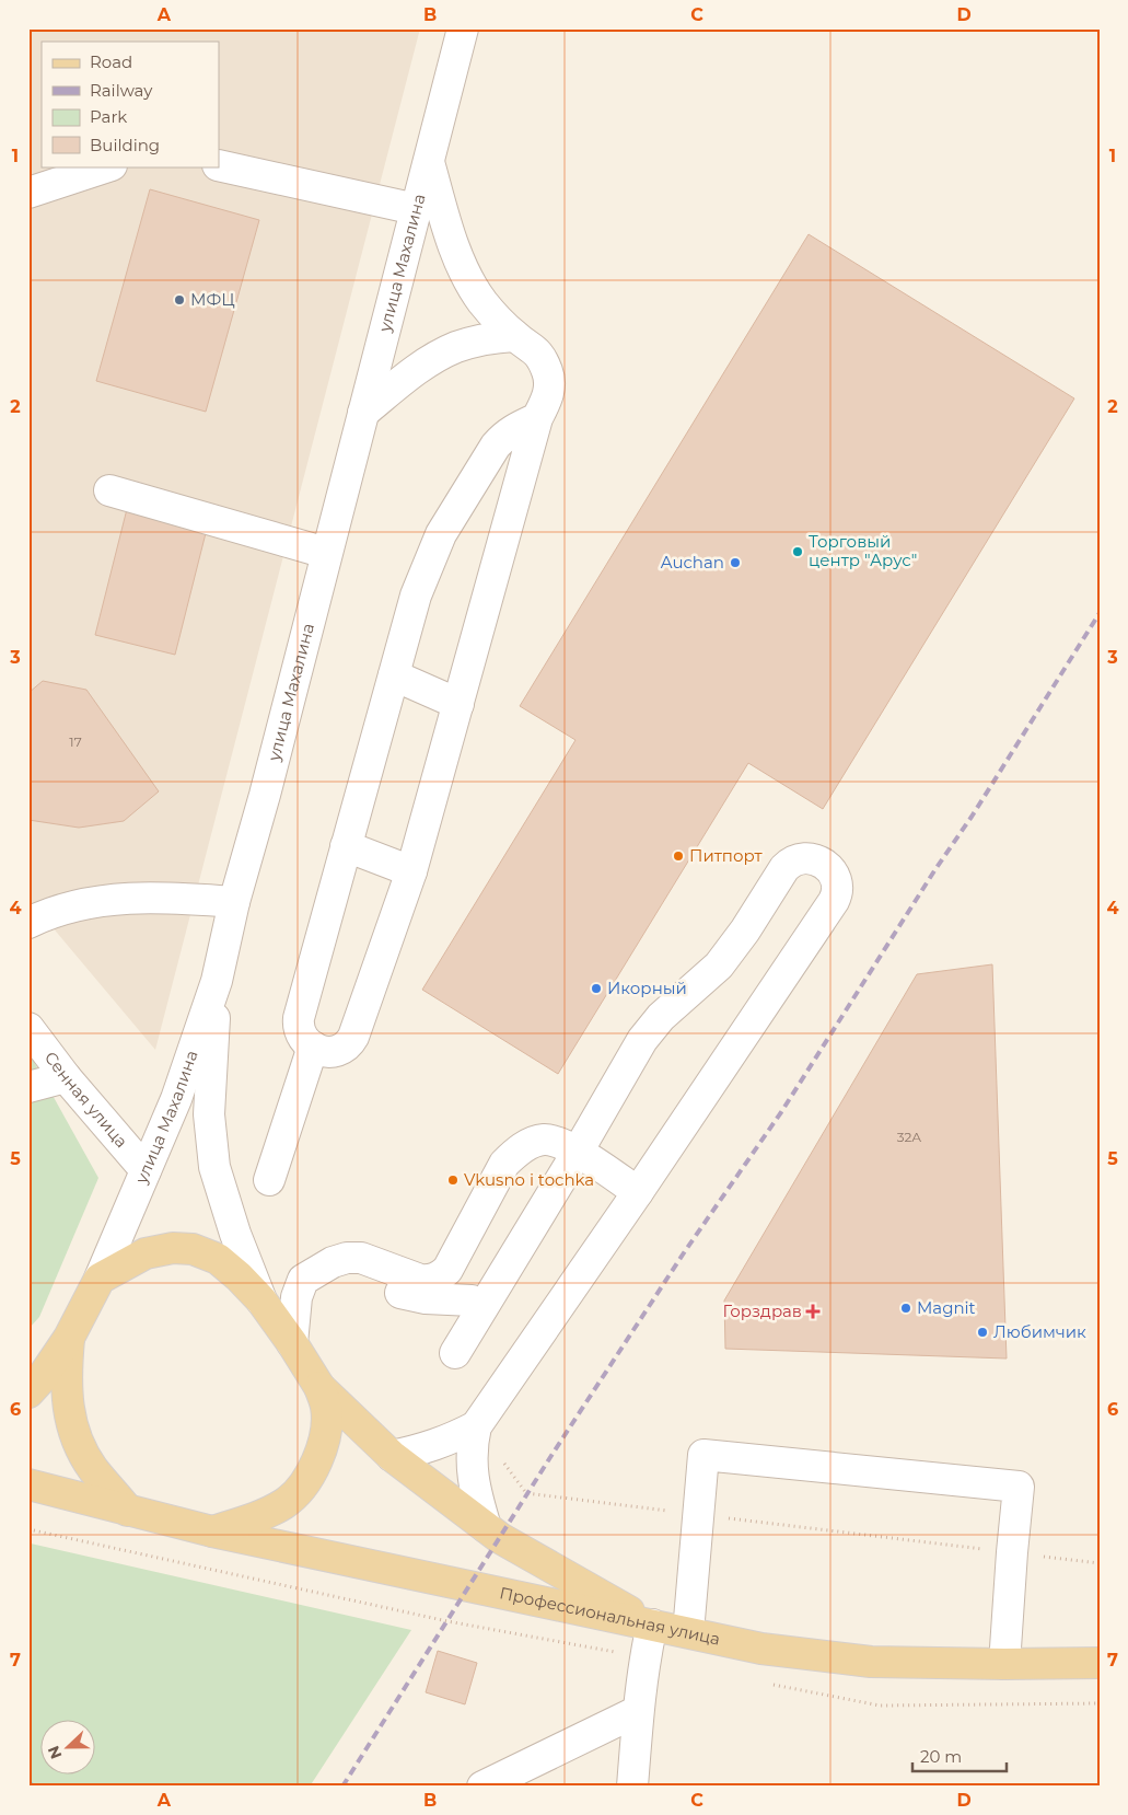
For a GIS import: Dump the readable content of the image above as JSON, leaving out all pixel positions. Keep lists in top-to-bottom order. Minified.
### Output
{"streets":{"main road":["улица Махалина","Профессиональная улица"],"street":["Сенная улица"]},"crossings":[["улица Махалина","Сенная улица"]],"places":{"other":["МФЦ","Торговый центр \"Арус\"","Auchan","Питпорт","Икорный","Vkusno i tochka","Magnit","Любимчик"],"health":["Горздрав"]},"house_numbers":["17","32А"],"legend":["Road","Railway","Park","Building"],"scale_bar":"20 m","north":"left","grid":{"columns":["A","B","C","D"],"rows":["1","2","3","4","5","6","7"]}}
